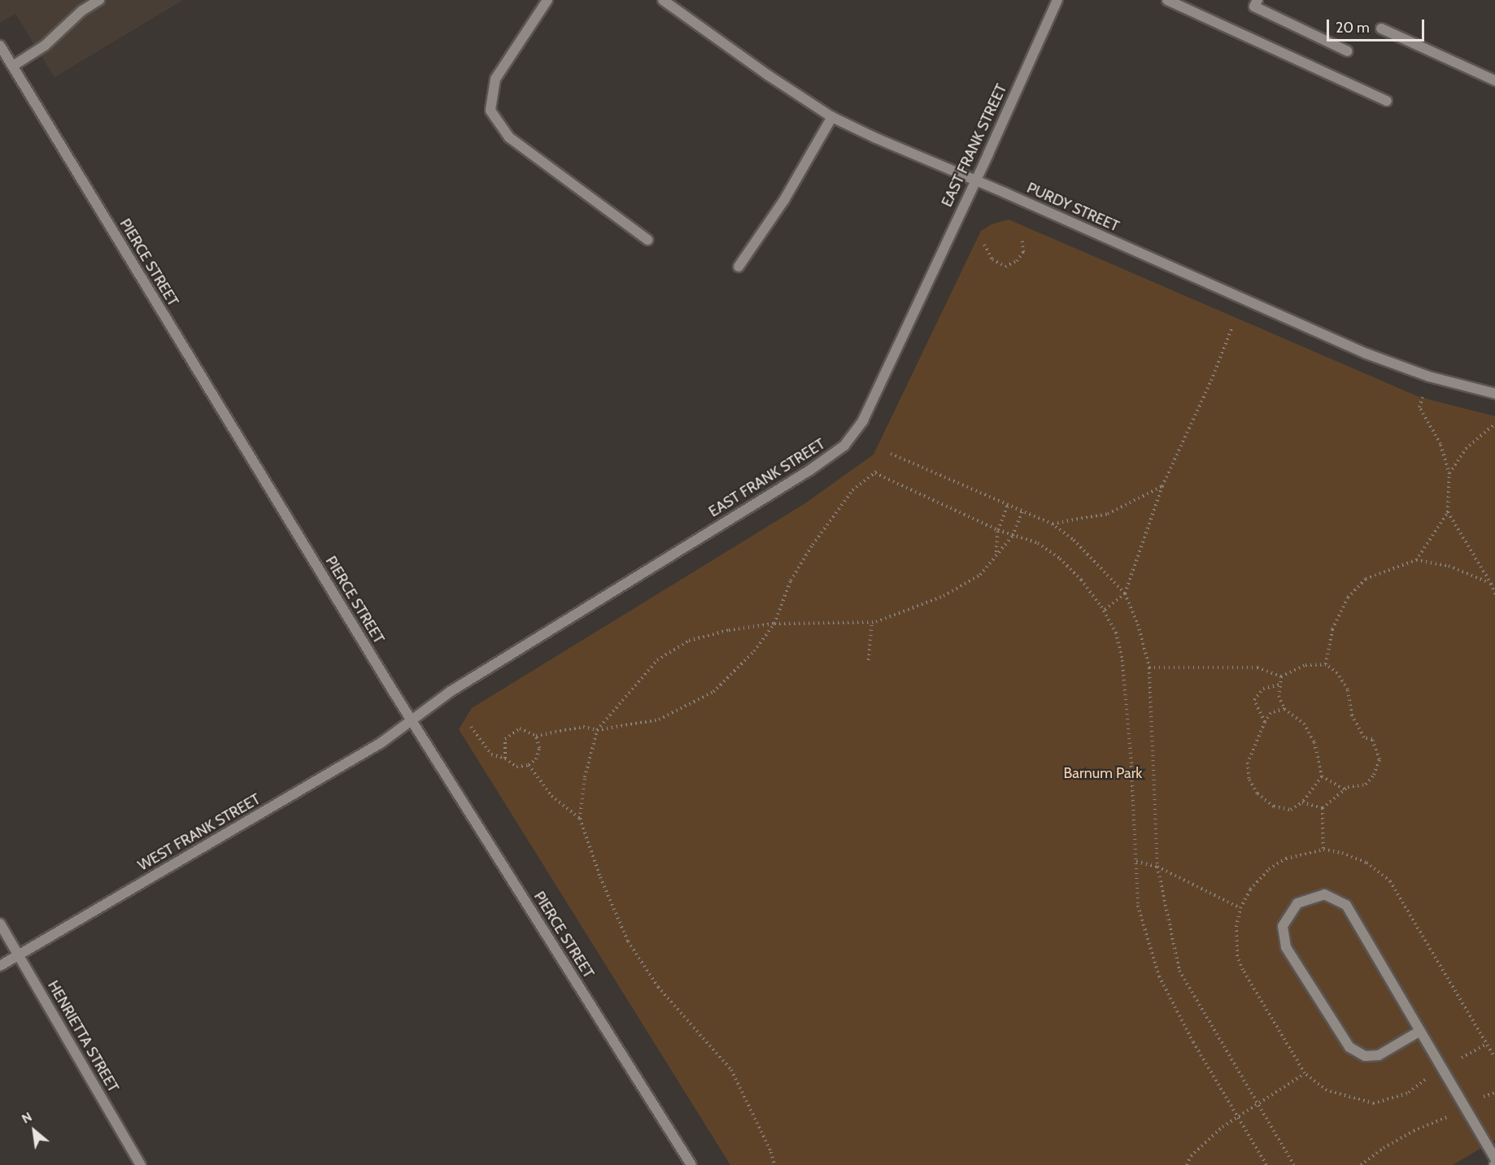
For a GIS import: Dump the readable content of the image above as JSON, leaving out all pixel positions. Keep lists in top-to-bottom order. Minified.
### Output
{"streets":{"street":["EAST FRANK STREET","PURDY STREET","PIERCE STREET","WEST FRANK STREET","HENRIETTA STREET"]},"crossings":[["EAST FRANK STREET","PURDY STREET"],["EAST FRANK STREET","PIERCE STREET"],["EAST FRANK STREET","WEST FRANK STREET"],["PIERCE STREET","WEST FRANK STREET"],["WEST FRANK STREET","HENRIETTA STREET"]],"parks":["Barnum Park"],"scale_bar":"20 m","north":"top left"}
